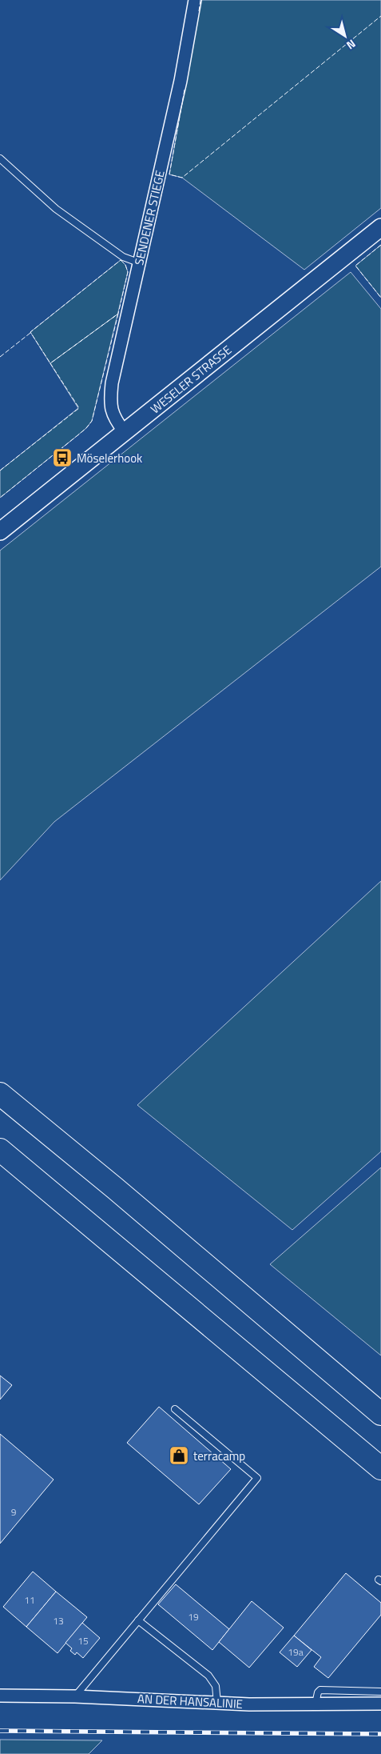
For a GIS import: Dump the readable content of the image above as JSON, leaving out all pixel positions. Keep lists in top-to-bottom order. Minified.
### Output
{"streets":{"main road":["WESELER STRASSE"],"street":["SENDENER STIEGE","AN DER HANSALINIE"]},"crossings":[["SENDENER STIEGE","WESELER STRASSE"]],"places":{"bus stop":["Möselerhook"],"shop":["terracamp"]},"house_numbers":["9","11","19","13","15","19a"],"north":"bottom right"}
